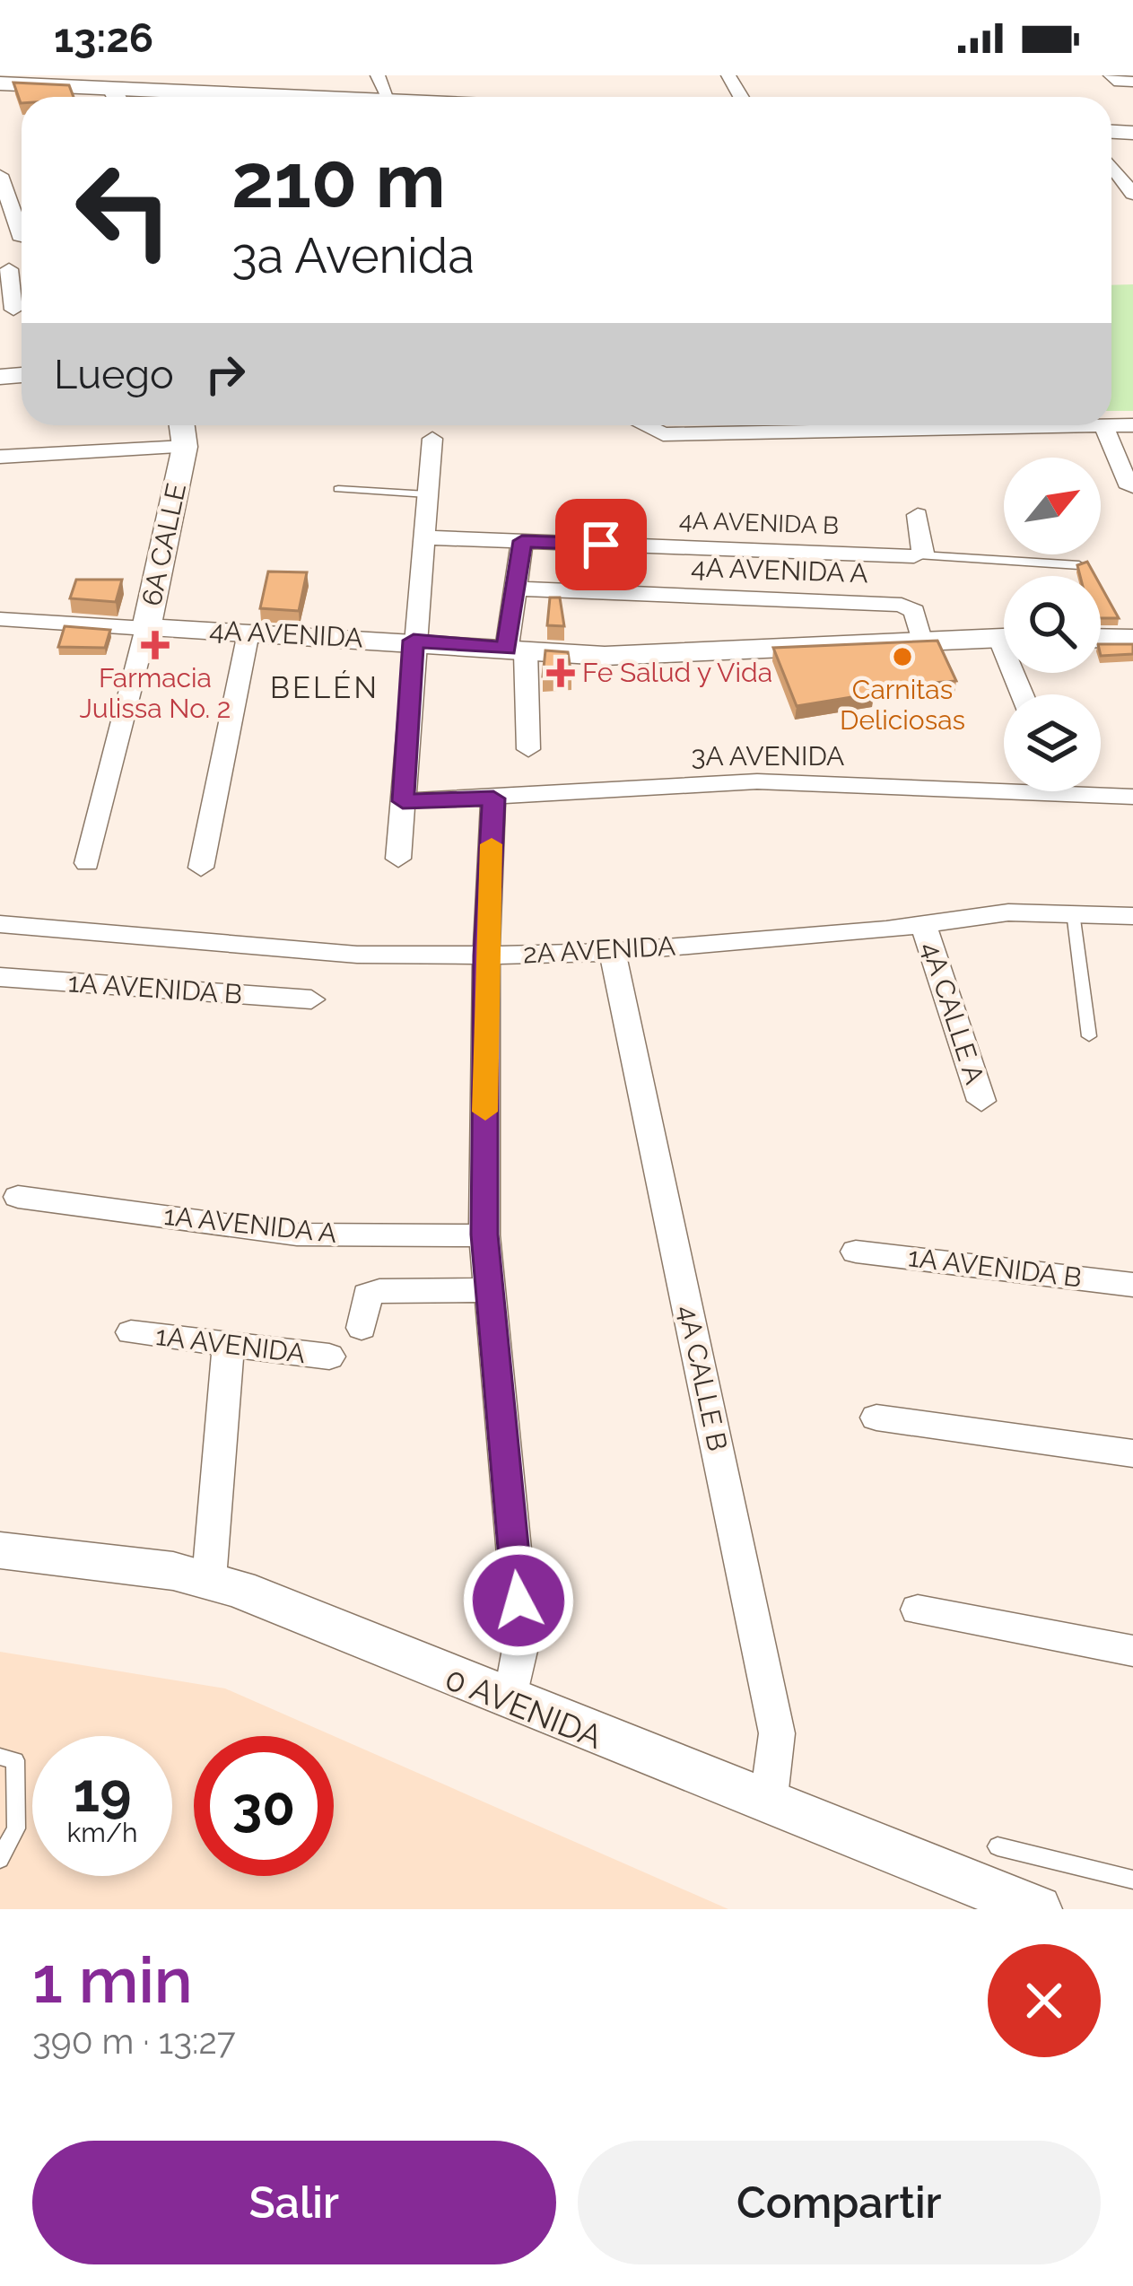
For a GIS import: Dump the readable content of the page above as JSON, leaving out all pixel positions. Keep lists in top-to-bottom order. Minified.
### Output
{"streets":{"street":["4A AVENIDA B","6A CALLE","4A AVENIDA A","4A AVENIDA","3A AVENIDA","2A AVENIDA","1A AVENIDA B","4A CALLE A","1A AVENIDA A","1A AVENIDA","4A CALLE B","0 AVENIDA"]},"crossings":[["6A CALLE","4A AVENIDA"],["4A AVENIDA A","4A AVENIDA"],["2A AVENIDA","4A CALLE A"],["2A AVENIDA","4A CALLE B"],["4A CALLE B","0 AVENIDA"]],"districts":["BELÉN"],"places":{"health":["Farmacia Julissa No. 2","Fe Salud y Vida"],"other":["Carnitas Deliciosas"]},"north":"top right","page":{"status":"13:26","turn":["210 m","3a Avenida"],"then":"Luego","speed":"19 km/h","limit":"30","heading":["1 min","390 m · 13:27"],"buttons":["Salir","Compartir"]}}
